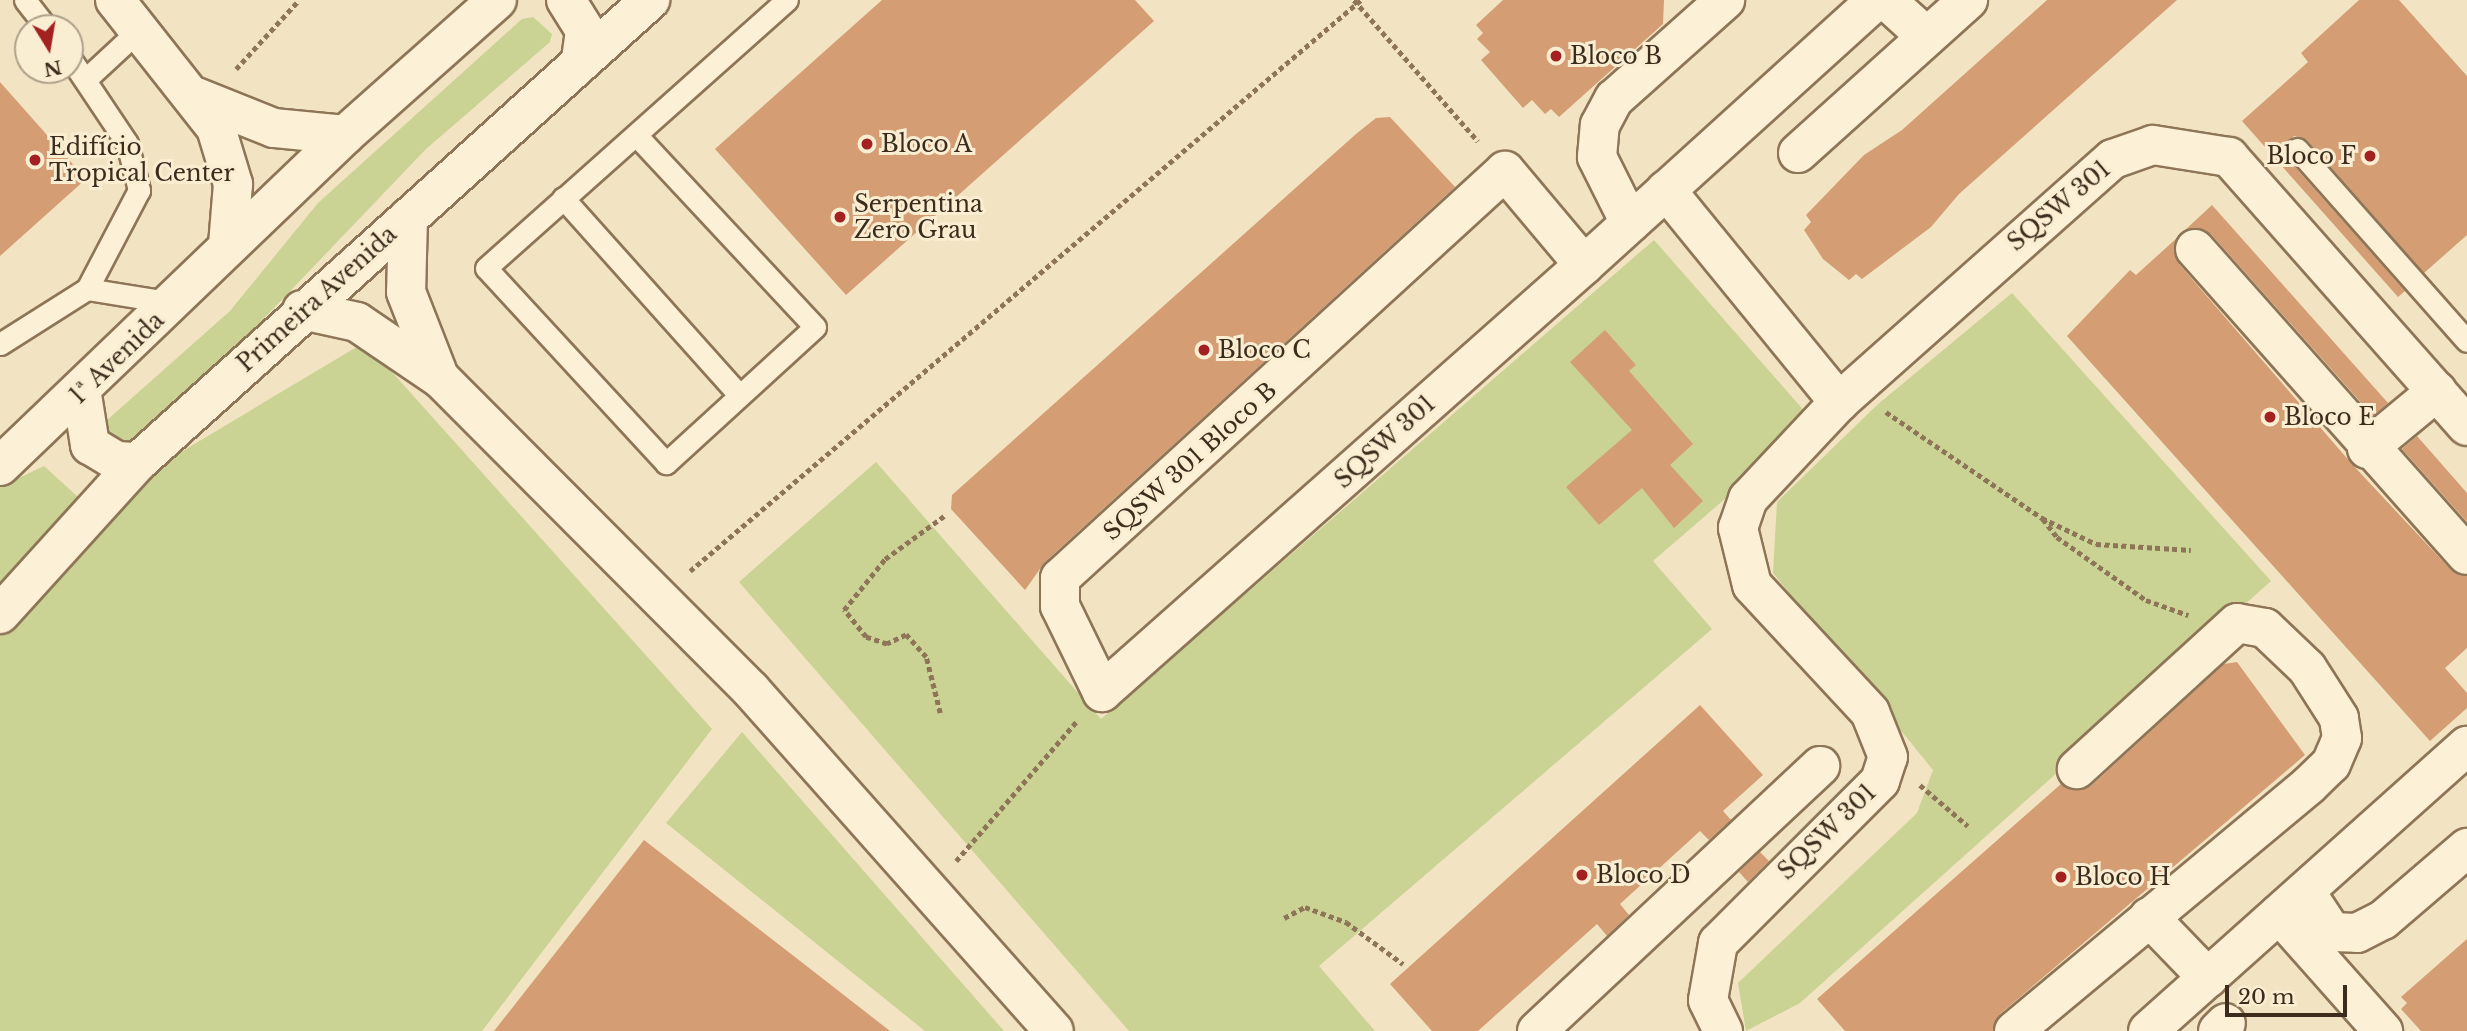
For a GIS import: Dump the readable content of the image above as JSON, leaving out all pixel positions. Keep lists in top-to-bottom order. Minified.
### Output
{"streets":{"street":["SQSW 301","Primeira Avenida","1ª Avenida","SQSW 301 Bloco B"]},"crossings":[["SQSW 301","SQSW 301 Bloco B"]],"places":["Bloco B","Bloco A","Bloco F","Edifício Tropical Center","Serpentina Zero Grau","Bloco C","Bloco E","Bloco D","Bloco H"],"scale_bar":"20 m","north":"bottom"}
